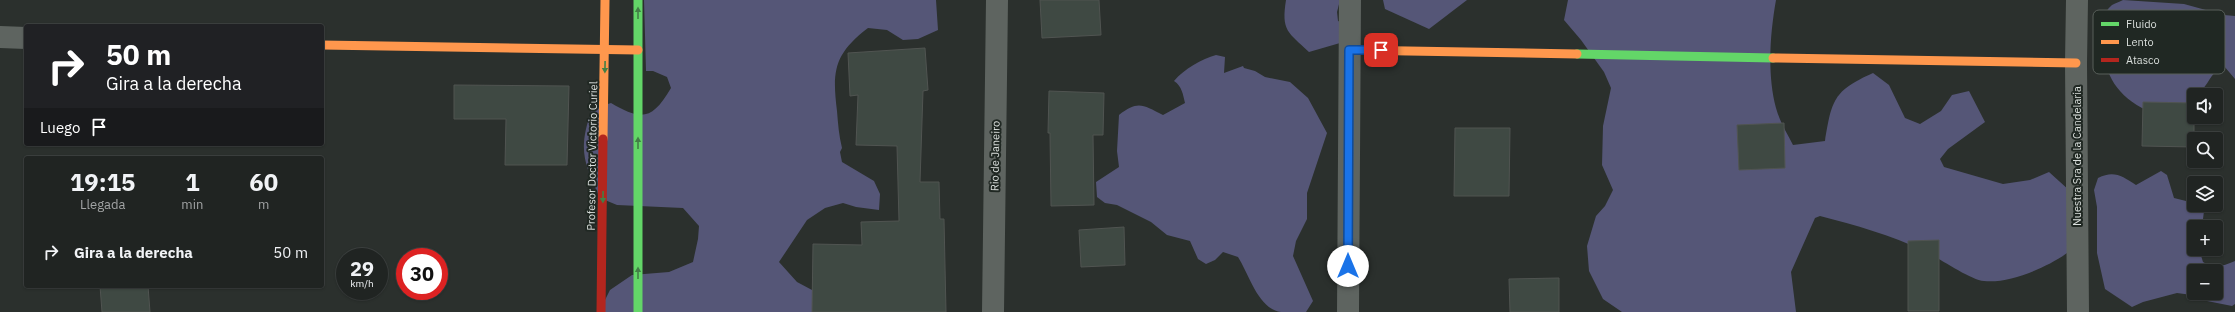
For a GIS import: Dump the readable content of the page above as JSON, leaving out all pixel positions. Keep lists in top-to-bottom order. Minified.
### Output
{"streets":{"street":["Profesor Doctor Victorio Curiel","Rio de Janeiro","Nuestra Sra de la Candelaria"]},"legend":["Fluido","Lento","Atasco"],"page":{"turn":["50 m","Gira a la derecha"],"map_buttons":["+","−"],"then":"Luego","eta":["19:15","Llegada","1","min","60","m"],"list":[{"name":"Gira a la derecha","value":"50 m"}],"speed":"29 km/h","limit":"30"}}
